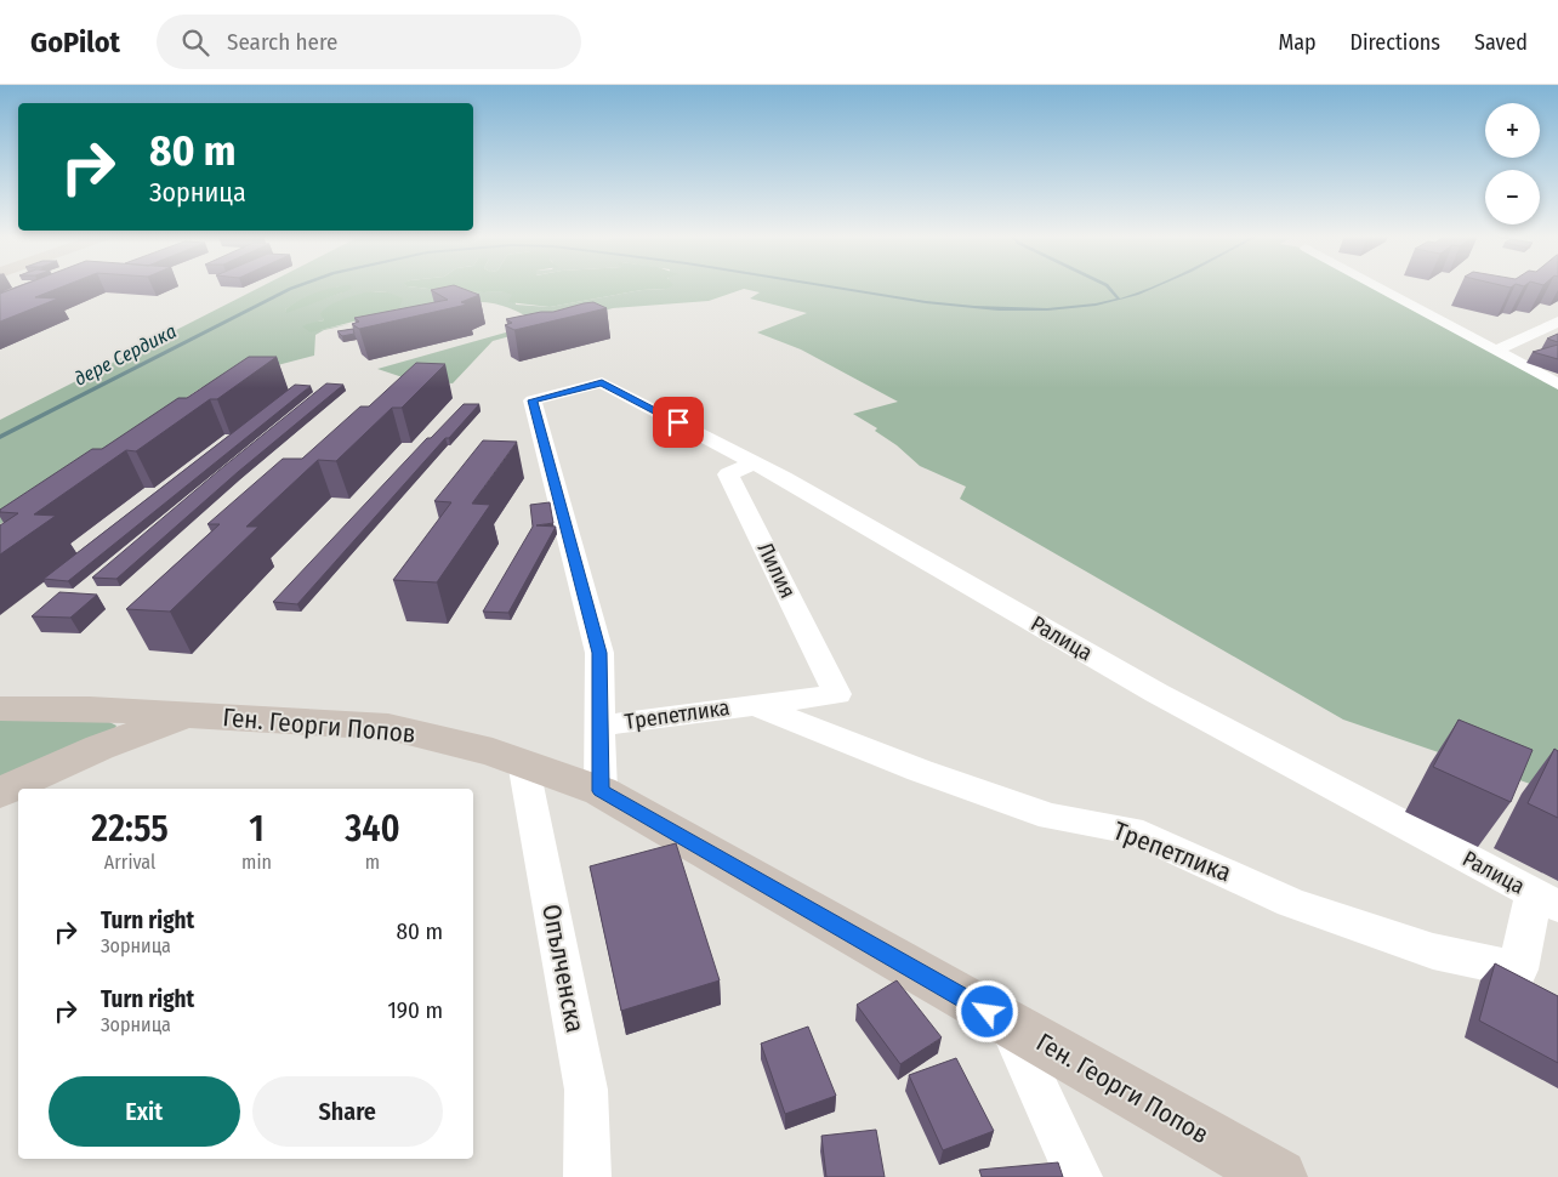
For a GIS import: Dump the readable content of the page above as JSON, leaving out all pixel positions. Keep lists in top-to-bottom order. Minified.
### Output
{"streets":{"street":["Лилия","Ралица","Трепетлика","Ген. Георги Попов","Опълченска"]},"crossings":[["Лилия","Ралица"],["Лилия","Трепетлика"],["Ралица","Трепетлика"],["Ген. Георги Попов","Опълченска"]],"water":["дере Сердика"],"page":{"header":"GoPilot","search":"Search here","nav":["Map","Directions","Saved"],"map_buttons":["+","−"],"turn":["80 m","Зорница"],"eta":["22:55","Arrival","1","min","340","m"],"list":[{"name":"Turn right","note":"Зорница","value":"80 m"},{"name":"Turn right","note":"Зорница","value":"190 m"}],"buttons":["Exit","Share"]}}
